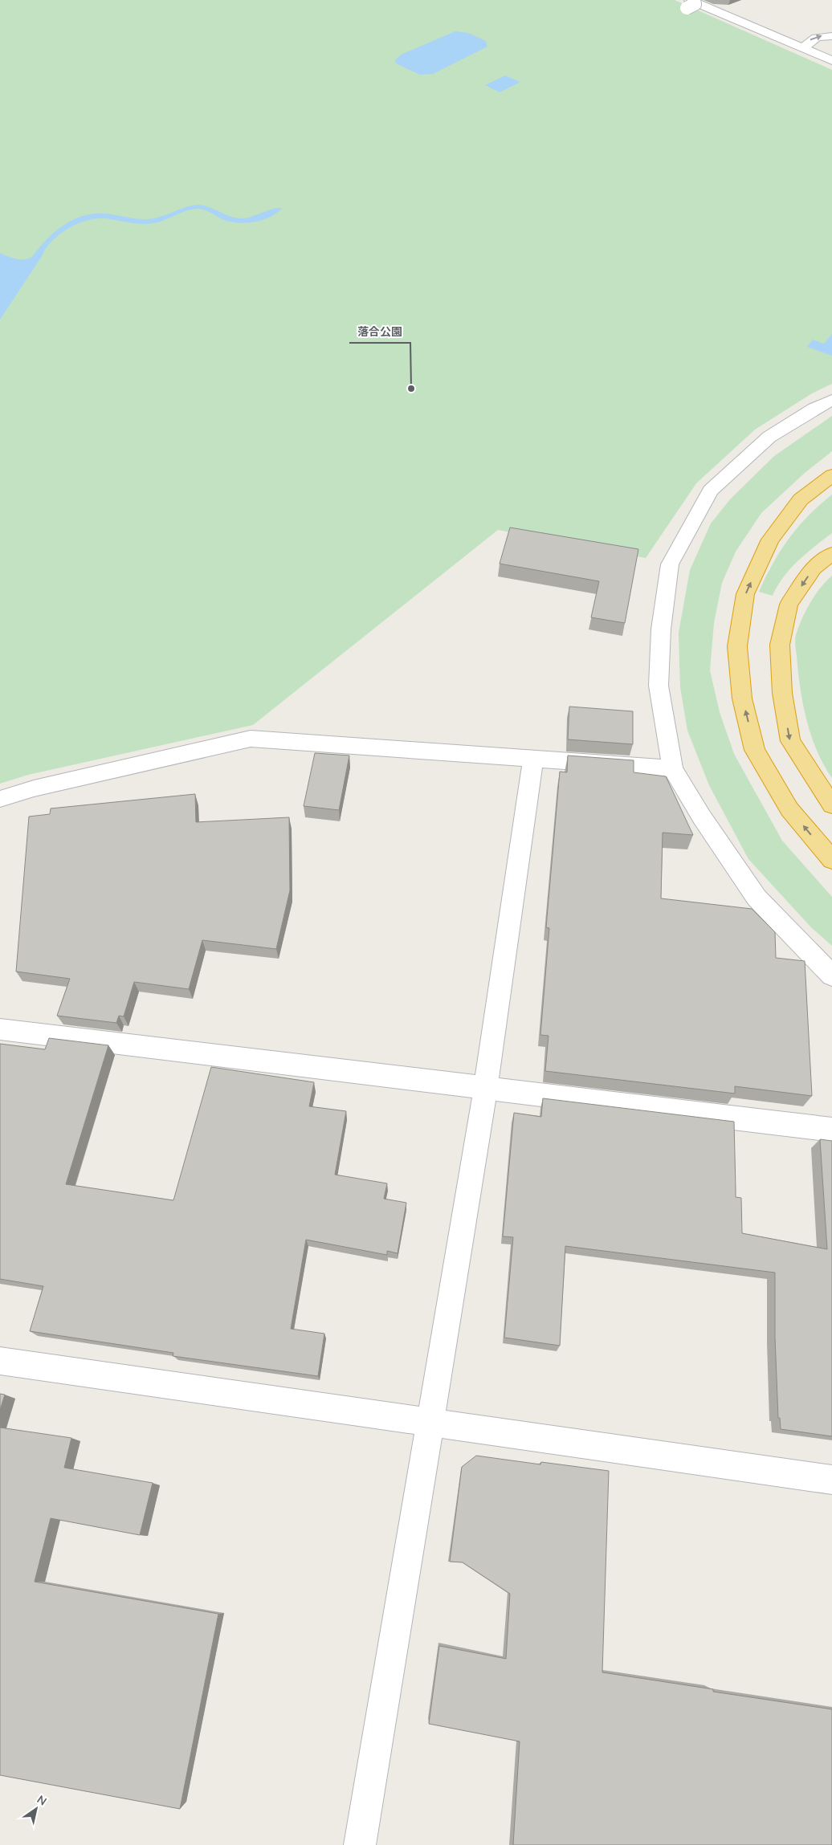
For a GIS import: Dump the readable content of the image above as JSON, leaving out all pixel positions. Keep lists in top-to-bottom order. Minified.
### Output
{"places":["落合公園"],"north":"top right"}
